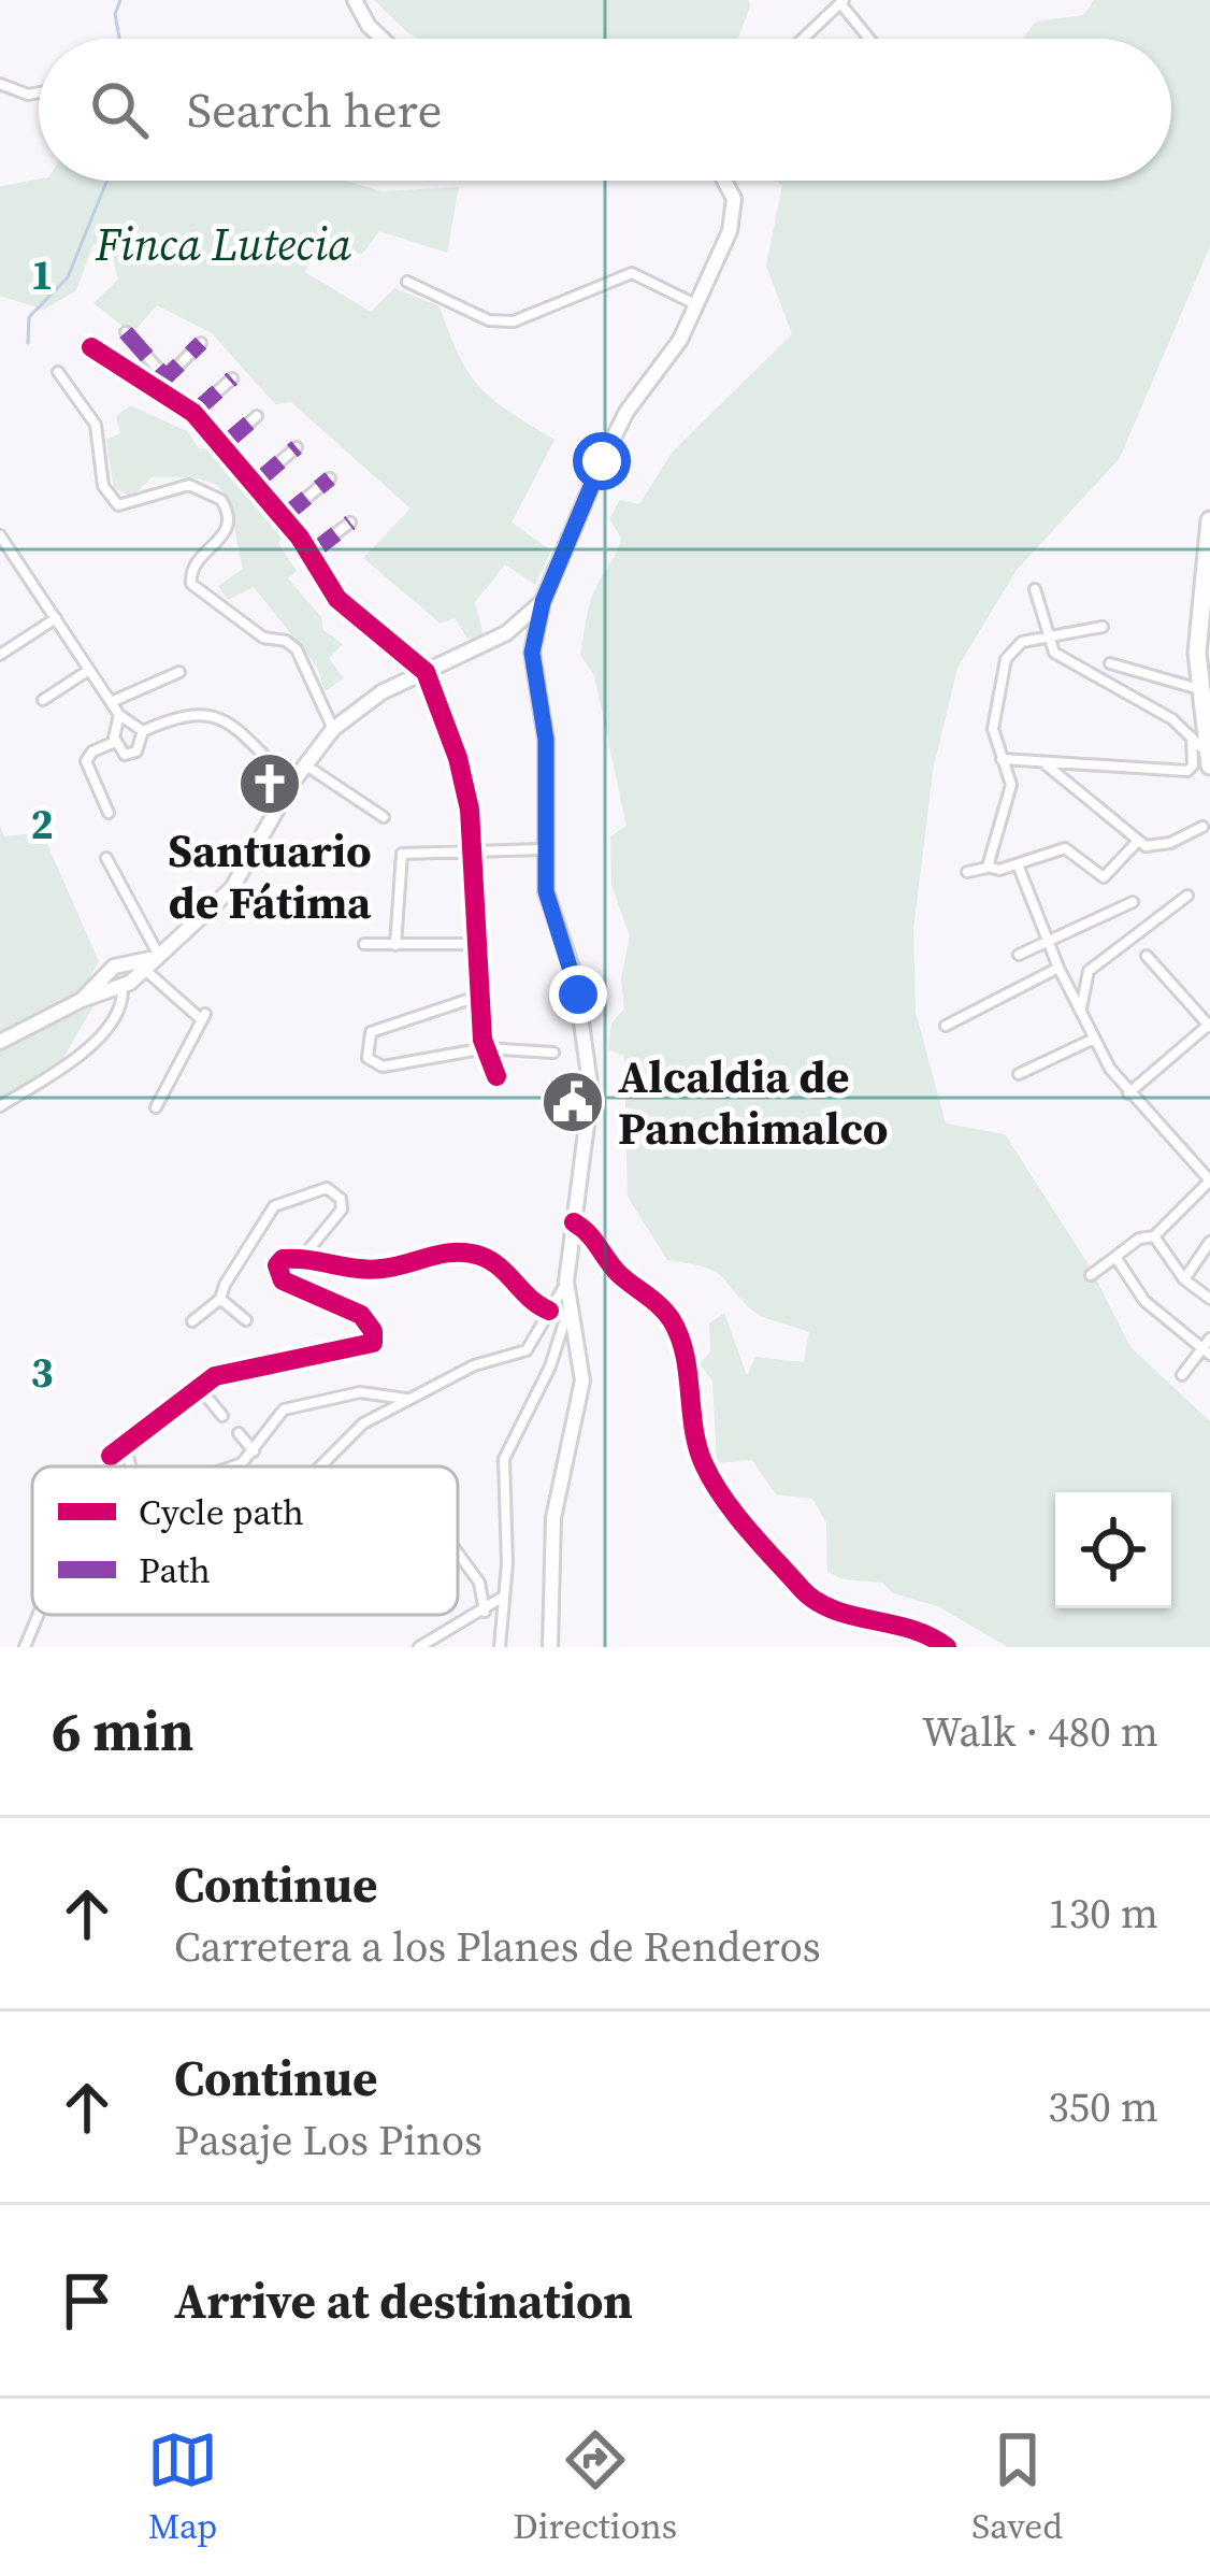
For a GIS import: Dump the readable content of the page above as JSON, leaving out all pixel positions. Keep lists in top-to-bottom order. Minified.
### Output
{"parks":["Finca Lutecia"],"places":{"church":["Santuario de Fátima"],"public building":["Alcaldia de Panchimalco"]},"legend":["Cycle path","Path"],"page":{"search":"Search here","heading":["6 min","Walk · 480 m"],"list":[["Continue","Carretera a los Planes de Renderos","130 m"],["Continue","Pasaje Los Pinos","350 m"],"Arrive at destination"],"nav":["Map","Directions","Saved"]},"grid":{"rows":["1","2","3"]}}
